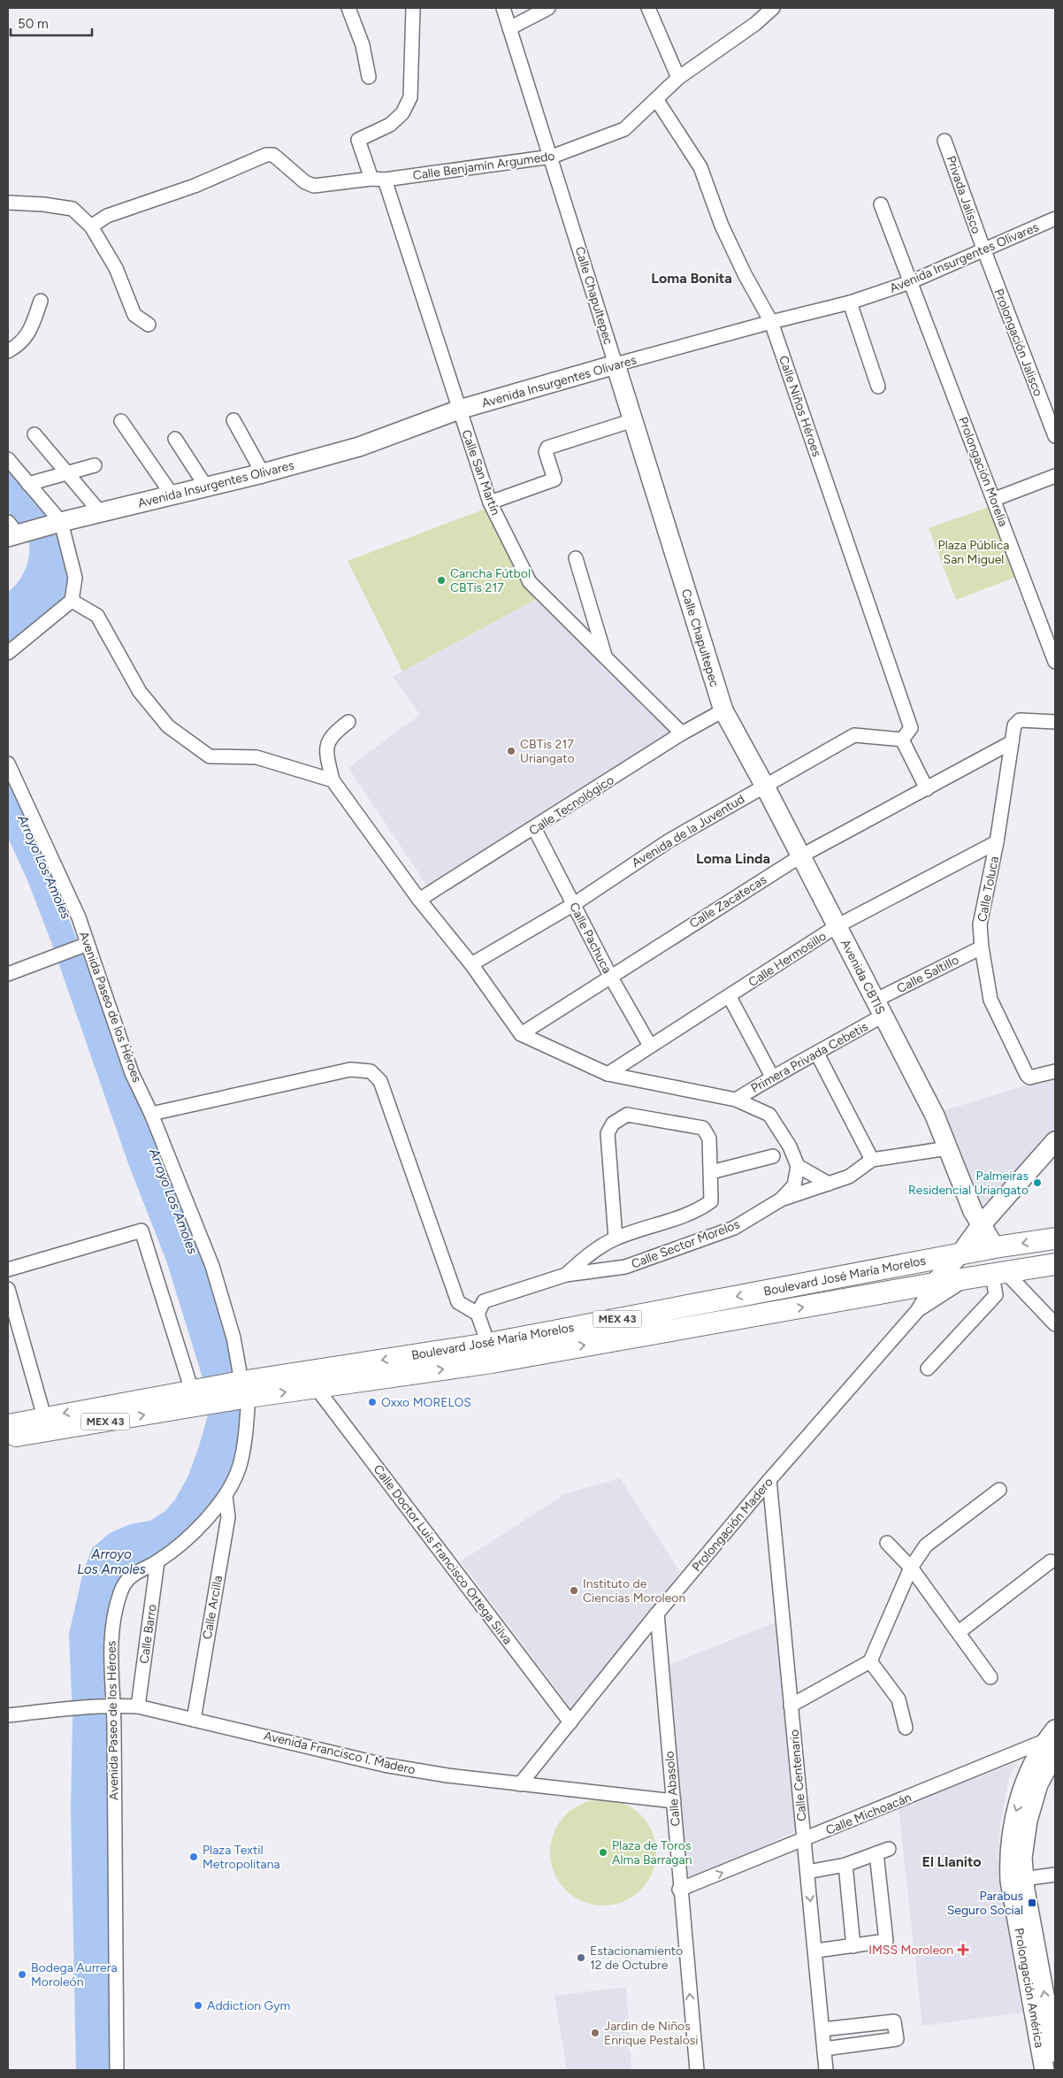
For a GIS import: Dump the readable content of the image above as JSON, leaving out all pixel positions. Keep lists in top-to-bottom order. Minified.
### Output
{"streets":{"main road":["Boulevard José María Morelos","MEX 43"],"street":["Calle Benjamín Argumedo","Privada Jalisco","Avenida Insurgentes Olivares","Calle Chapultepec","Prolongación Jalisco","Calle Niños Héroes","Prolongación Morelia","Calle San Martín","Calle Tecnológico","Avenida de la Juventud","Calle Toluca","Calle Zacatecas","Calle Pachuca","Calle Hermosillo","Calle Saltillo","Avenida CBTIS","Avenida Paseo de los Héroes","Primera Privada Cebetis","Calle Sector Morelos","Prolongación Madero","Calle Doctor Luis Francisco Ortega Silva","Calle Arcilla","Calle Barro","Avenida Francisco I. Madero","Calle Centenario","Calle Abasolo","Calle Michoacán","Prolongación América"]},"crossings":[["Calle Benjamín Argumedo","Calle Chapultepec"],["Calle Benjamín Argumedo","Calle Niños Héroes"],["Calle Benjamín Argumedo","Calle San Martín"],["Privada Jalisco","Avenida Insurgentes Olivares"],["Privada Jalisco","Prolongación Jalisco"],["Avenida Insurgentes Olivares","Calle Chapultepec"],["Avenida Insurgentes Olivares","Prolongación Jalisco"],["Avenida Insurgentes Olivares","Calle Niños Héroes"],["Avenida Insurgentes Olivares","Prolongación Morelia"],["Avenida Insurgentes Olivares","Calle San Martín"],["Calle Chapultepec","Calle Tecnológico"],["Calle Chapultepec","Avenida CBTIS"],["Calle Niños Héroes","Avenida de la Juventud"],["Calle San Martín","Calle Tecnológico"],["Calle Tecnológico","Calle Pachuca"],["Calle Tecnológico","Avenida CBTIS"],["Avenida de la Juventud","Calle Pachuca"],["Avenida de la Juventud","Avenida CBTIS"],["Calle Toluca","Calle Zacatecas"],["Calle Toluca","Calle Hermosillo"],["Calle Toluca","Calle Saltillo"],["Calle Zacatecas","Calle Pachuca"],["Calle Zacatecas","Avenida CBTIS"],["Calle Pachuca","Calle Hermosillo"],["Calle Hermosillo","Avenida CBTIS"],["Calle Saltillo","Avenida CBTIS"],["Calle Saltillo","Primera Privada Cebetis"],["Avenida CBTIS","Primera Privada Cebetis"],["Avenida CBTIS","Calle Sector Morelos"],["Avenida CBTIS","Boulevard José María Morelos"],["Avenida Paseo de los Héroes","Boulevard José María Morelos"],["Avenida Paseo de los Héroes","Calle Arcilla"],["Avenida Paseo de los Héroes","Calle Barro"],["Avenida Paseo de los Héroes","Avenida Francisco I. Madero"],["Boulevard José María Morelos","Prolongación Madero"],["Boulevard José María Morelos","Calle Doctor Luis Francisco Ortega Silva"],["Prolongación Madero","Calle Doctor Luis Francisco Ortega Silva"],["Prolongación Madero","Avenida Francisco I. Madero"],["Prolongación Madero","Calle Centenario"],["Prolongación Madero","Calle Abasolo"],["Calle Arcilla","Avenida Francisco I. Madero"],["Calle Barro","Avenida Francisco I. Madero"],["Avenida Francisco I. Madero","Calle Abasolo"],["Calle Centenario","Calle Michoacán"],["Calle Abasolo","Calle Michoacán"],["Calle Michoacán","Prolongación América"]],"one_way":["Calle Abasolo"],"districts":["Loma Bonita","Loma Linda","El Llanito"],"water":["Arroyo Los Amoles"],"parks":["Plaza Pública San Miguel"],"places":{"other":["Cancha Fútbol CBTis 217","CBTis 217 Uriangato","Palmeiras Residencial Uriangato","Oxxo MORELOS","Instituto de Ciencias Moroleon","Plaza de Toros Alma Barragan","Plaza Textil Metropolitana","Estacionamiento 12 de Octubre","Bodega Aurrera Moroleón","Addiction Gym","Jardin de Niños Enrique Pestalosi"],"transit":["Parabus Seguro Social"],"health":["IMSS Moroleon"]},"scale_bar":"50 m"}
